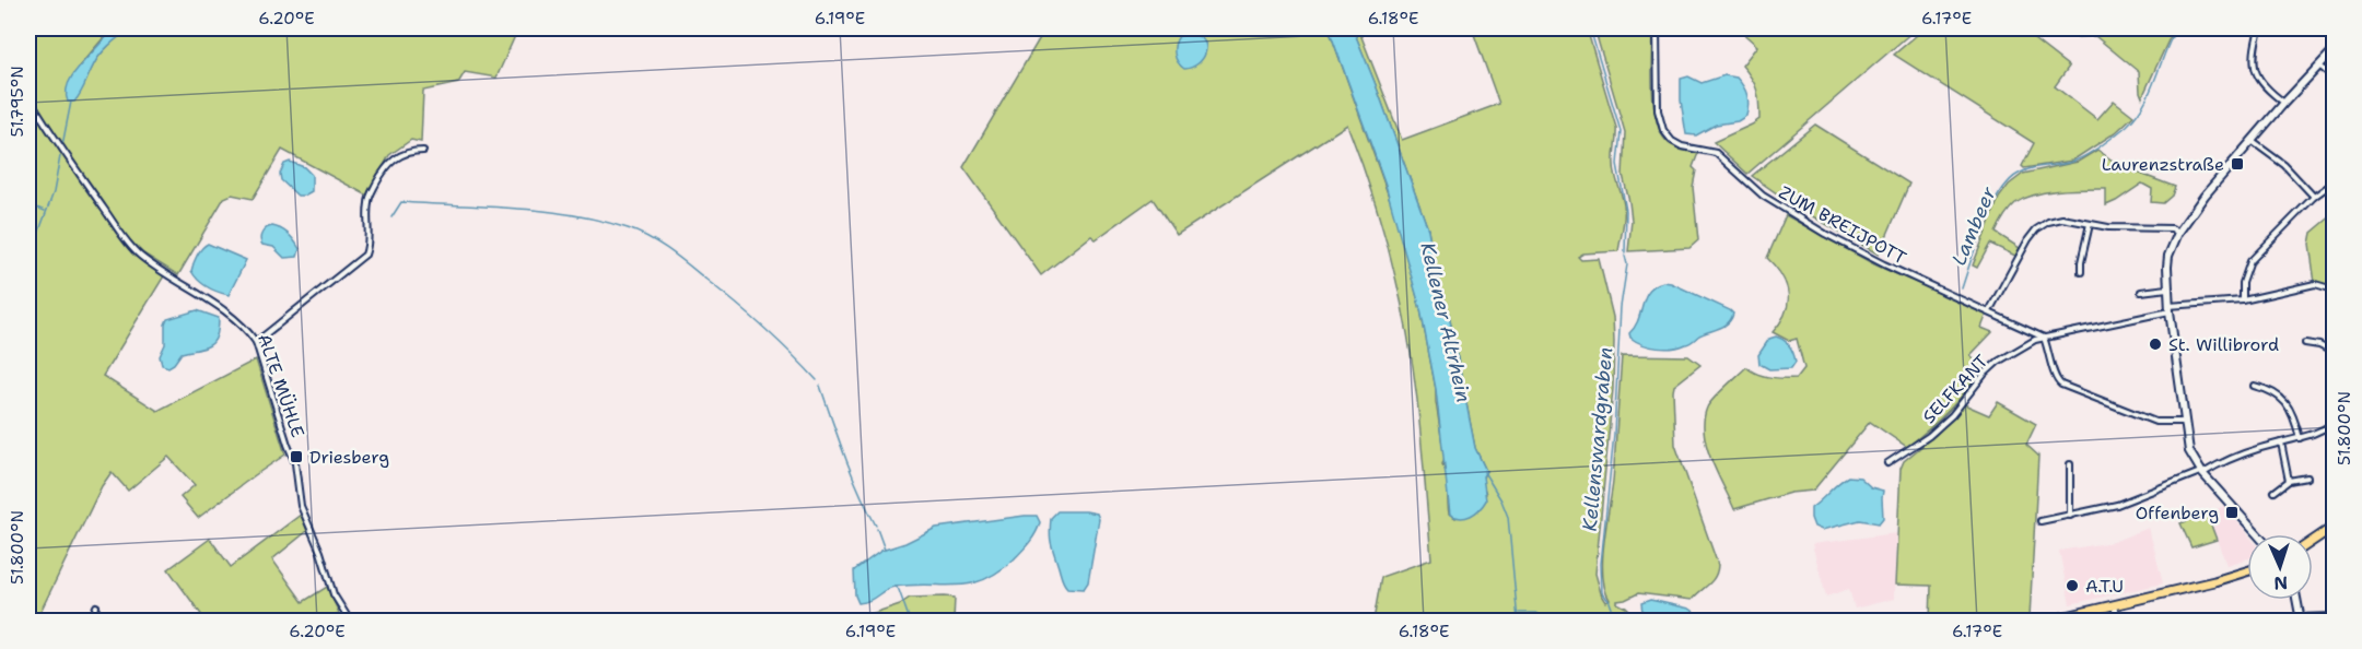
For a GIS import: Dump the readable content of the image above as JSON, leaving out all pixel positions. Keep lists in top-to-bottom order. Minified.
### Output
{"streets":{"street":["ZUM BREIJPOTT","ALTE MÜHLE","SELFKANT"]},"crossings":[["ZUM BREIJPOTT","SELFKANT"]],"water":["Lambeer","Kellener Altrhein","Kellenswardgraben"],"places":{"transit":["Laurenzstraße","Driesberg","Offenberg"],"other":["St. Willibrord","A.T.U"]},"north":"bottom","coordinates":["6.20°E","6.19°E","6.18°E","6.17°E","51.795°N","51.800°N"]}
